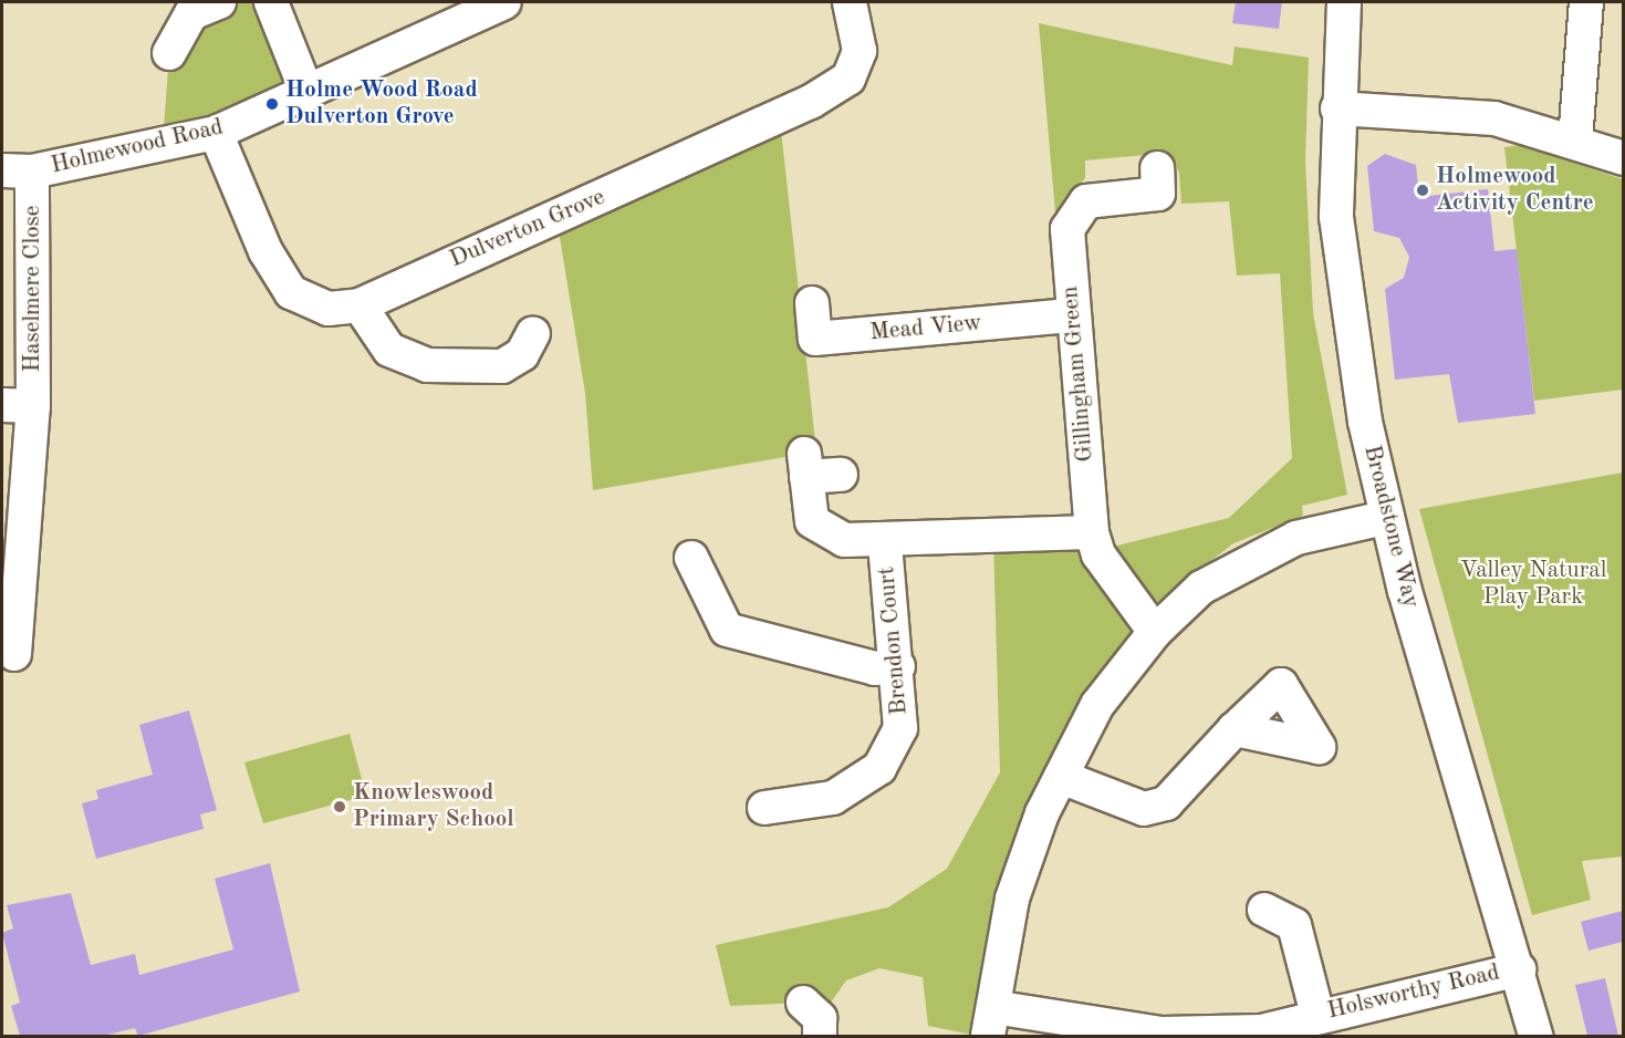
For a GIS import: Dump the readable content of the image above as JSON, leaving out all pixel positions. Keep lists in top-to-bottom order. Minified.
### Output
{"streets":{"street":["Holmewood Road","Dulverton Grove","Haselmere Close","Mead View","Gillingham Green","Broadstone Way","Brendon Court","Holsworthy Road"]},"crossings":[["Holmewood Road","Dulverton Grove"],["Holmewood Road","Haselmere Close"],["Mead View","Gillingham Green"],["Broadstone Way","Holsworthy Road"]],"parks":["Valley Natural Play Park"],"places":["Holme Wood Road Dulverton Grove","Holmewood Activity Centre","Knowleswood Primary School"]}
